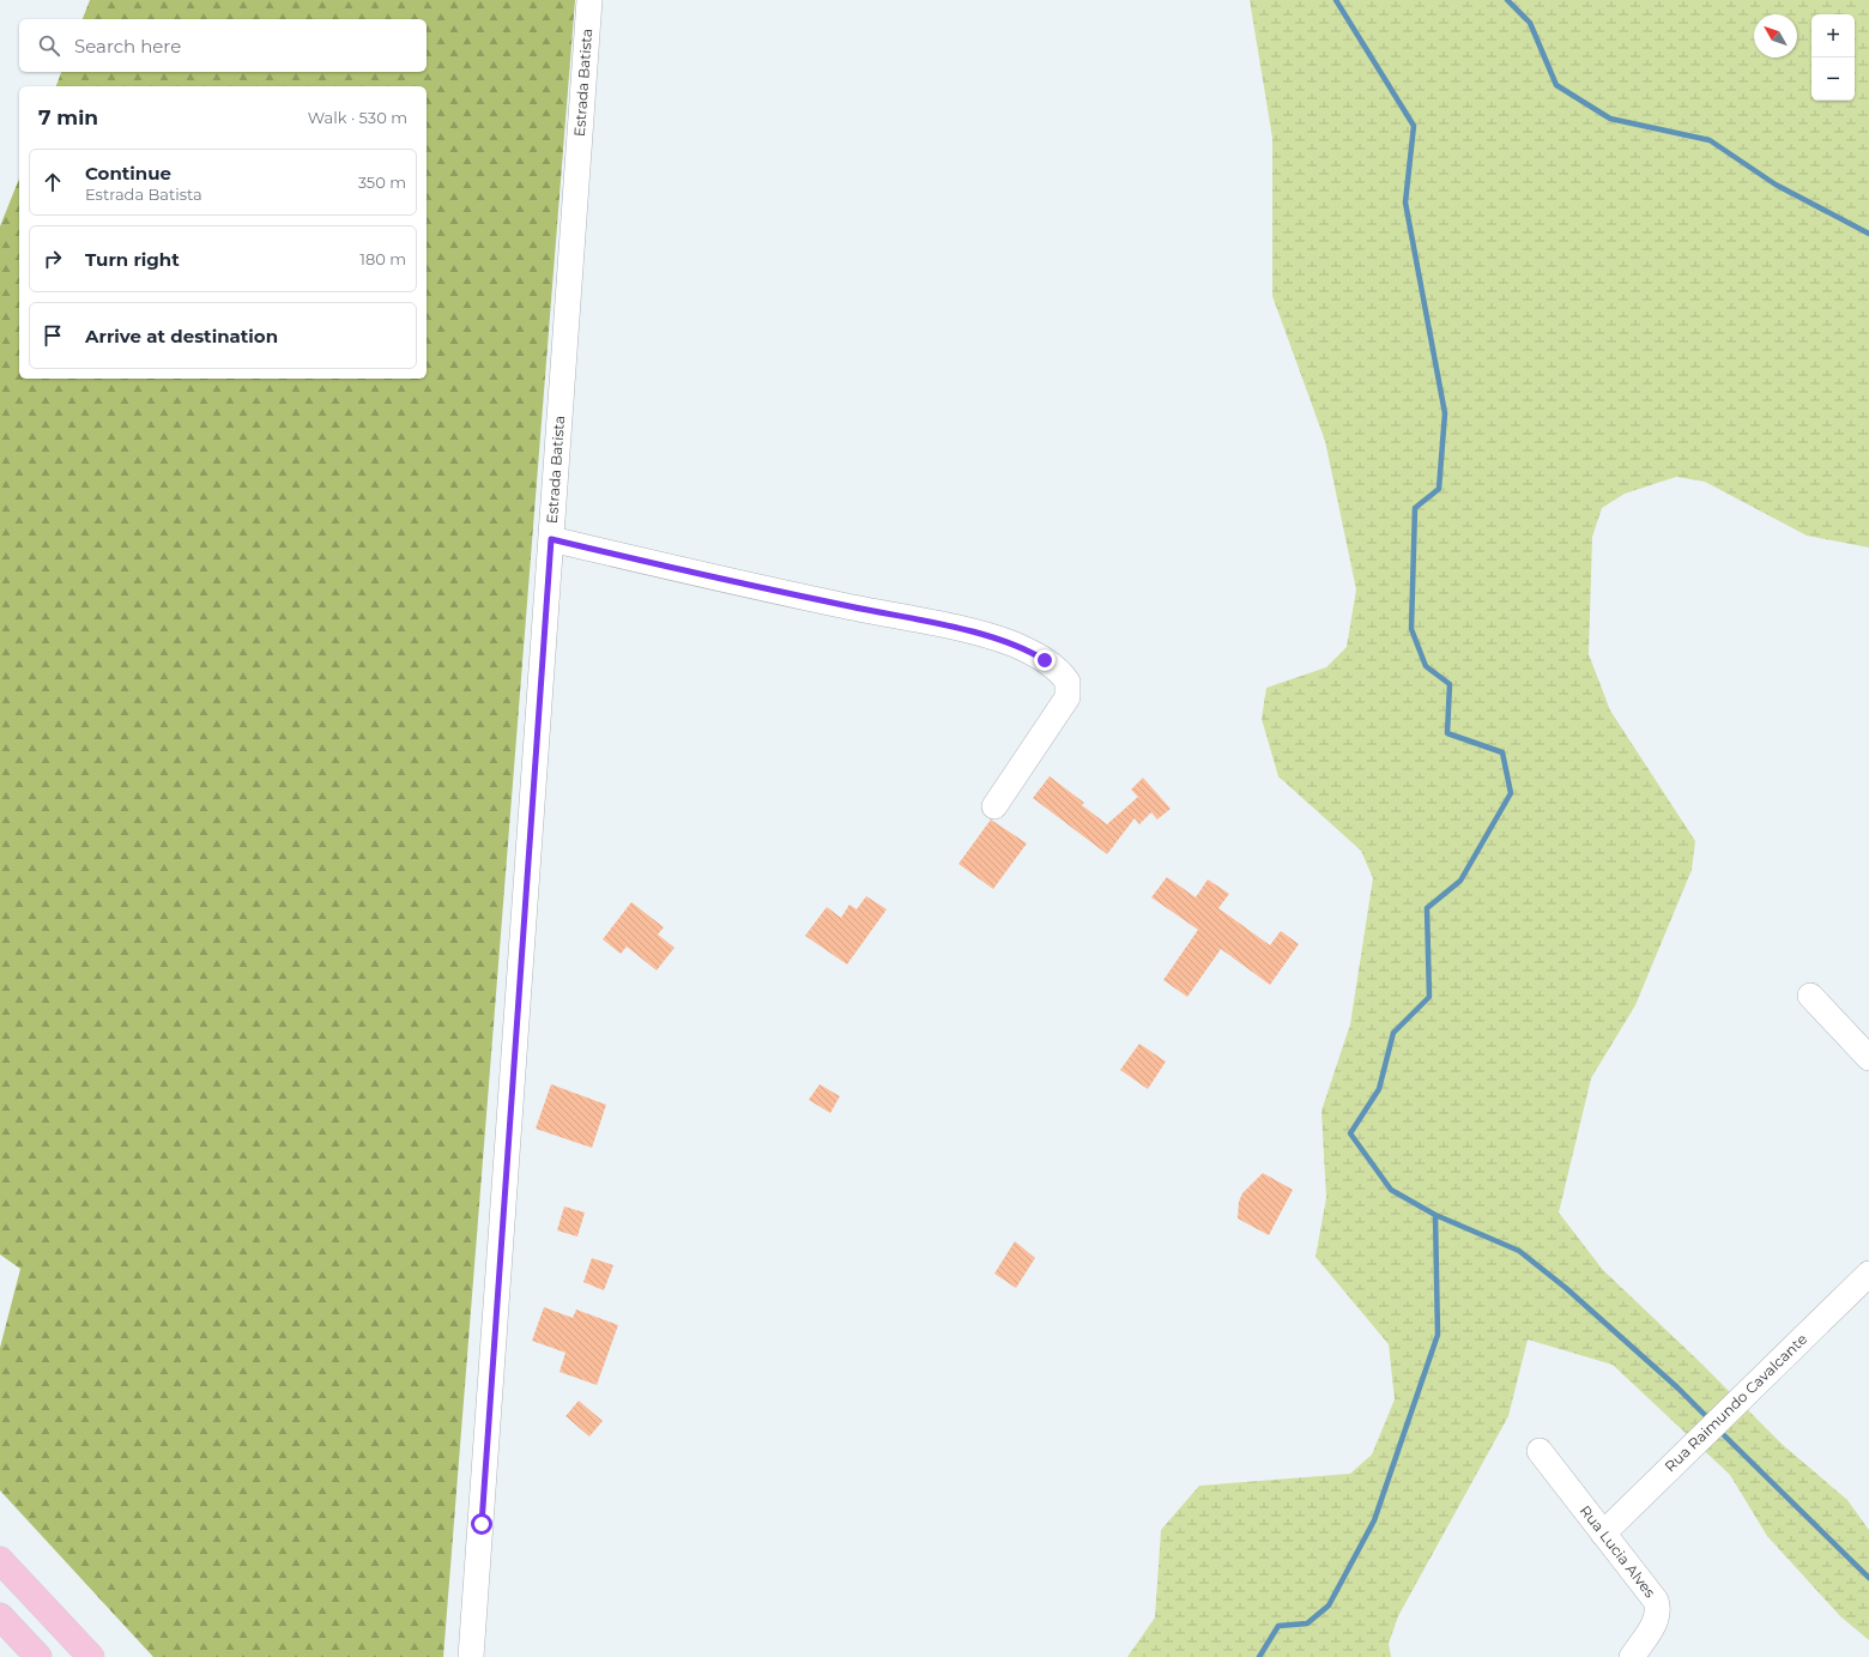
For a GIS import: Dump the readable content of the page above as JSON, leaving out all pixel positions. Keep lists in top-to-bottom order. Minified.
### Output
{"streets":{"street":["Estrada Batista","Rua Raimundo Cavalcante","Rua Lucia Alves"]},"crossings":[["Rua Raimundo Cavalcante","Rua Lucia Alves"]],"north":"top left","page":{"map_buttons":["+","−"],"search":"Search here","heading":["7 min","Walk · 530 m"],"list":[["Continue","Estrada Batista","350 m"],["Turn right","180 m"],"Arrive at destination"]}}
